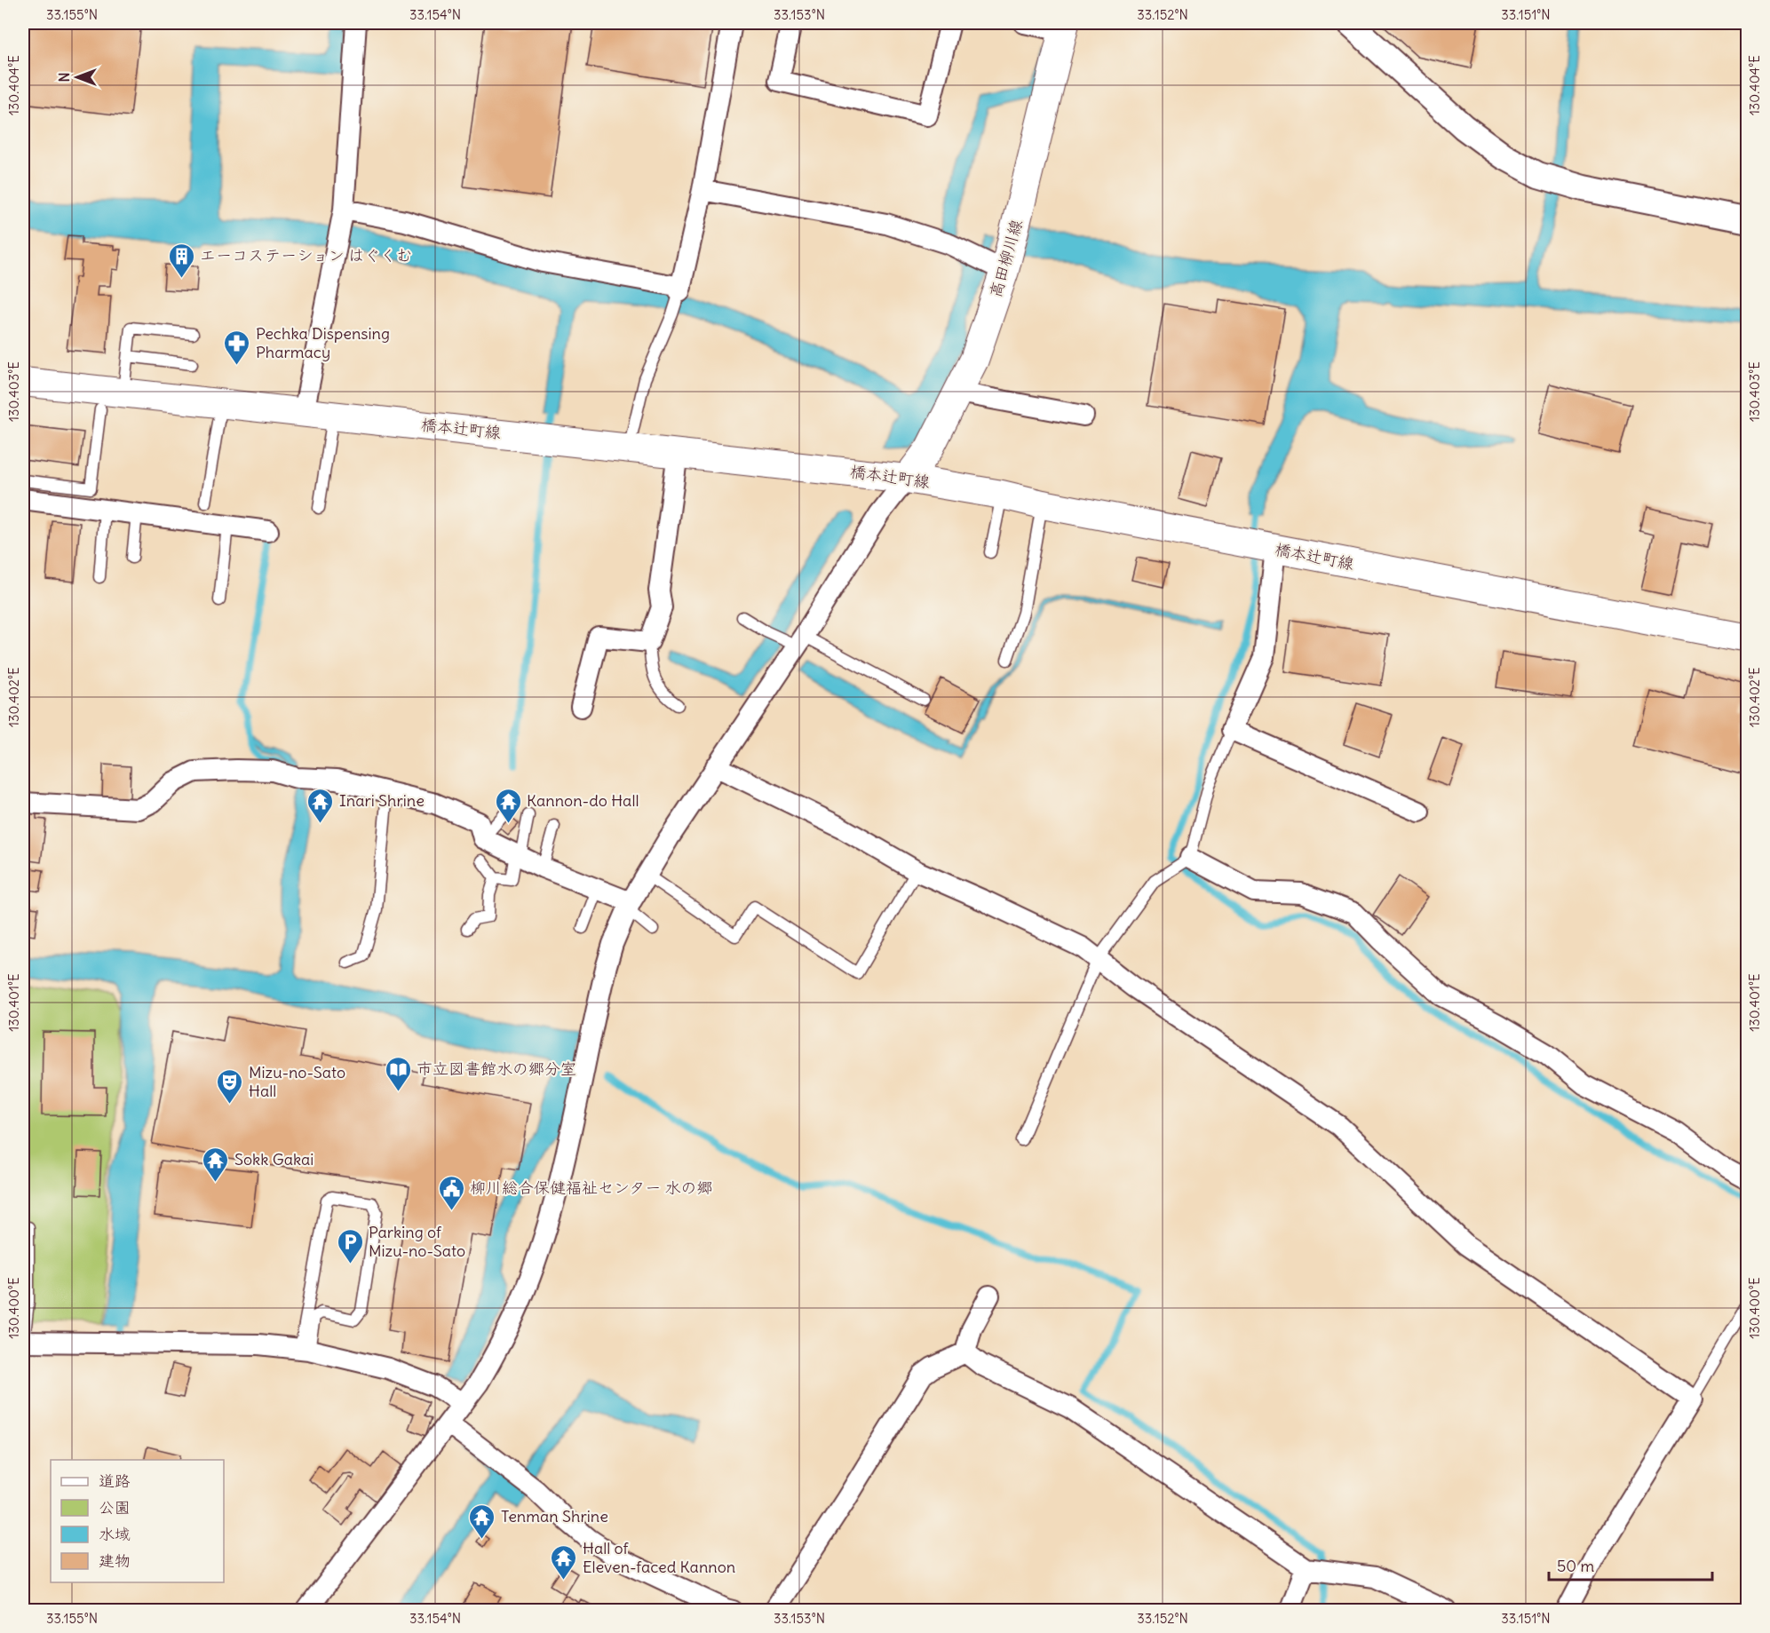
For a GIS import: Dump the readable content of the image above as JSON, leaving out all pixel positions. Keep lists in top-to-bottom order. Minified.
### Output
{"streets":{"main road":["高田柳川線","橋本辻町線"]},"crossings":[["高田柳川線","橋本辻町線"]],"places":{"building":["エーコステーション はぐくむ"],"pharmacy":["Pechka Dispensing Pharmacy"],"temple":["Inari Shrine","Kannon-do Hall","Sokk Gakai","Tenman Shrine","Hall of Eleven-faced Kannon"],"library":["市立図書館水の郷分室"],"theatre":["Mizu-no-Sato Hall"],"public building":["柳川総合保健福祉センター 水の郷"],"parking":["Parking of Mizu-no-Sato"]},"legend":["道路","公園","水域","建物"],"scale_bar":"50 m","north":"left","coordinates":["33.155°N","33.154°N","33.153°N","33.152°N","33.151°N","130.404°E","130.403°E","130.402°E","130.401°E","130.400°E"]}
